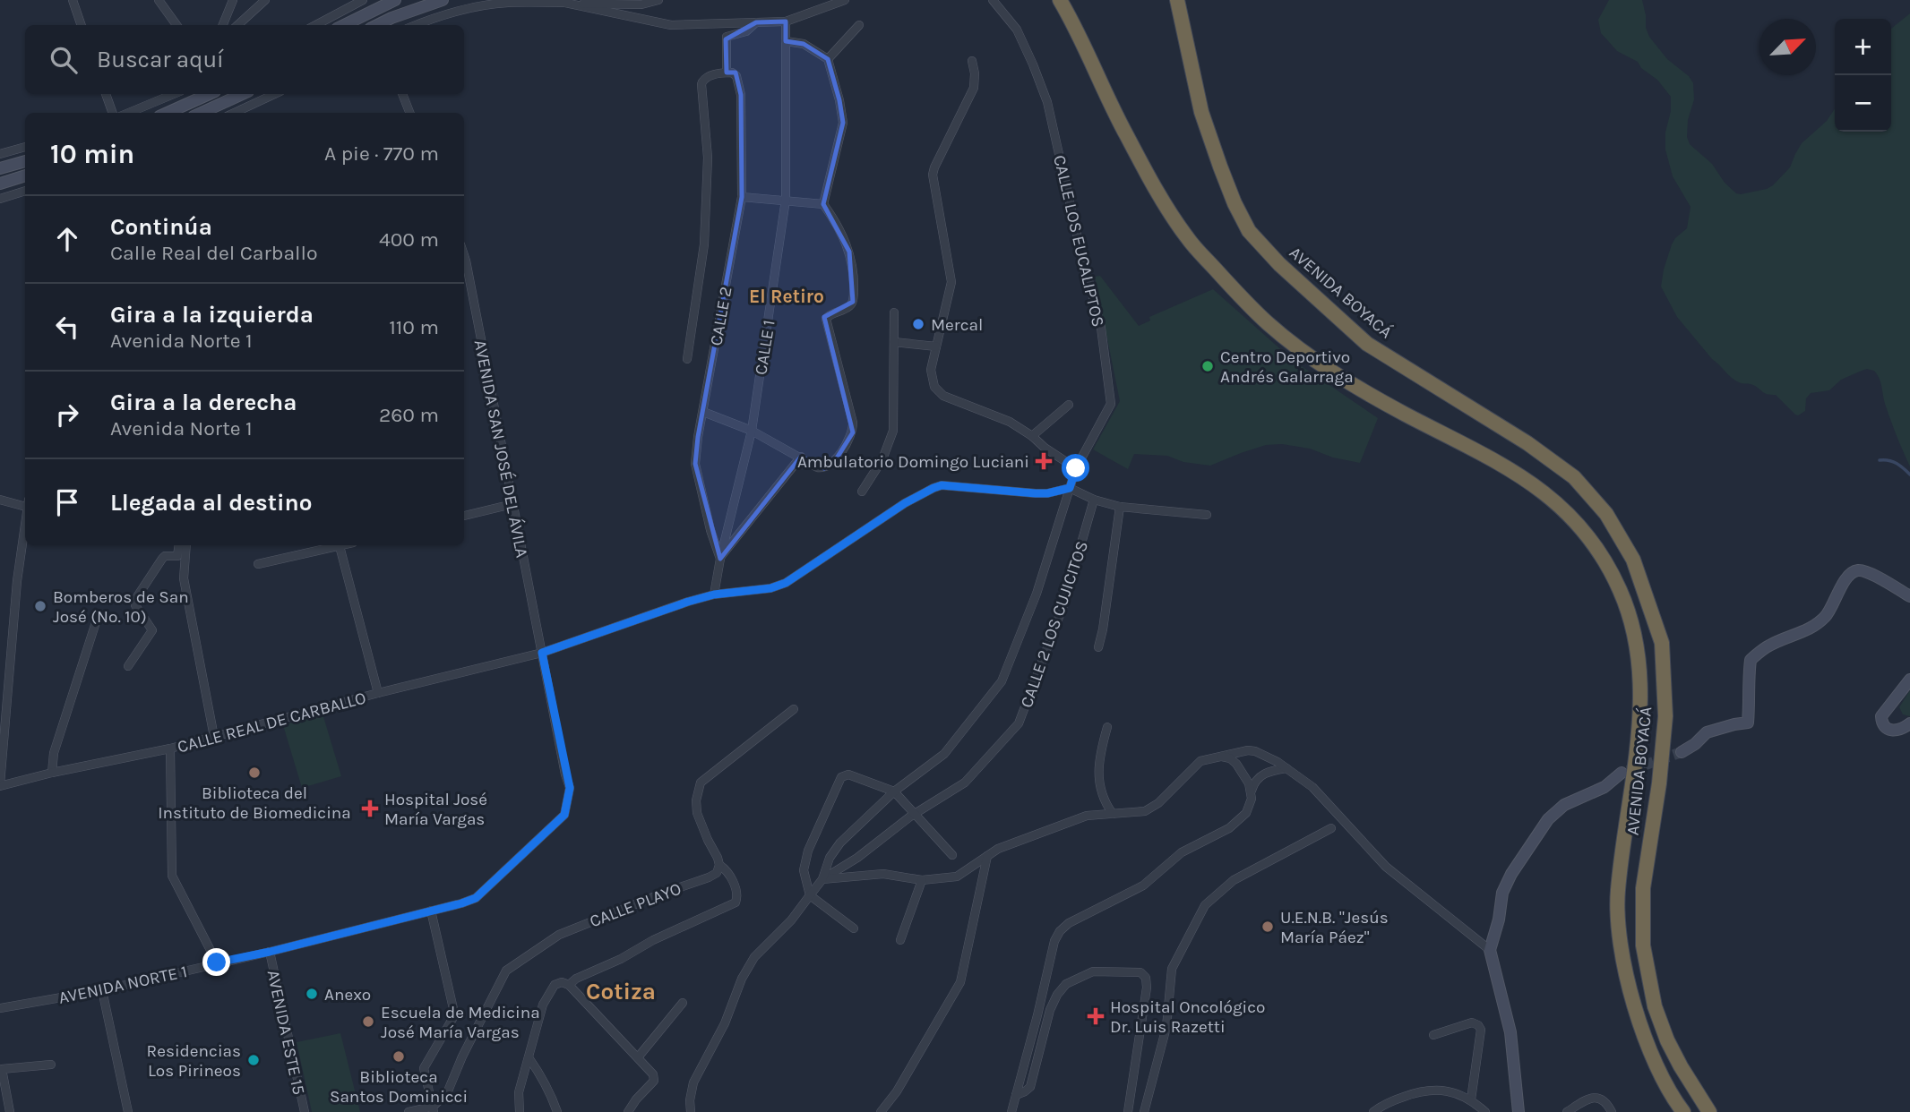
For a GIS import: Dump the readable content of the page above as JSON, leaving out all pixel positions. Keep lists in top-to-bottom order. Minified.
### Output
{"streets":{"highway":["AVENIDA BOYACÁ"],"street":["CALLE LOS EUCALIPTOS","CALLE 2","CALLE 1","AVENIDA SAN JOSÉ DEL ÁVILA","CALLE 2 LOS CUJICITOS","CALLE REAL DE CARBALLO","CALLE PLAYO","AVENIDA NORTE 1","AVENIDA ESTE 15"]},"crossings":[["CALLE LOS EUCALIPTOS","CALLE 2 LOS CUJICITOS"],["CALLE LOS EUCALIPTOS","CALLE REAL DE CARBALLO"],["CALLE 2","CALLE 1"],["CALLE 1","CALLE REAL DE CARBALLO"],["AVENIDA SAN JOSÉ DEL ÁVILA","CALLE REAL DE CARBALLO"],["AVENIDA SAN JOSÉ DEL ÁVILA","AVENIDA NORTE 1"],["CALLE REAL DE CARBALLO","AVENIDA NORTE 1"],["AVENIDA NORTE 1","AVENIDA ESTE 15"]],"districts":["El Retiro","Cotiza"],"places":{"other":["Mercal","Centro Deportivo Andrés Galarraga","Bomberos de San José (No. 10)","Biblioteca del Instituto de Biomedicina","U.E.N.B. \"Jesús María Páez\"","Anexo","Escuela de Medicina José María Vargas","Biblioteca Santos Dominicci","Residencias Los Pirineos"],"health":["Ambulatorio Domingo Luciani","Hospital José María Vargas","Hospital Oncológico Dr. Luis Razetti"]},"north":"top right","page":{"map_buttons":["+","−"],"search":"Buscar aquí","heading":["10 min","A pie · 770 m"],"list":[["Continúa","Calle Real del Carballo","400 m"],["Gira a la izquierda","Avenida Norte 1","110 m"],["Gira a la derecha","Avenida Norte 1","260 m"],"Llegada al destino"]}}
